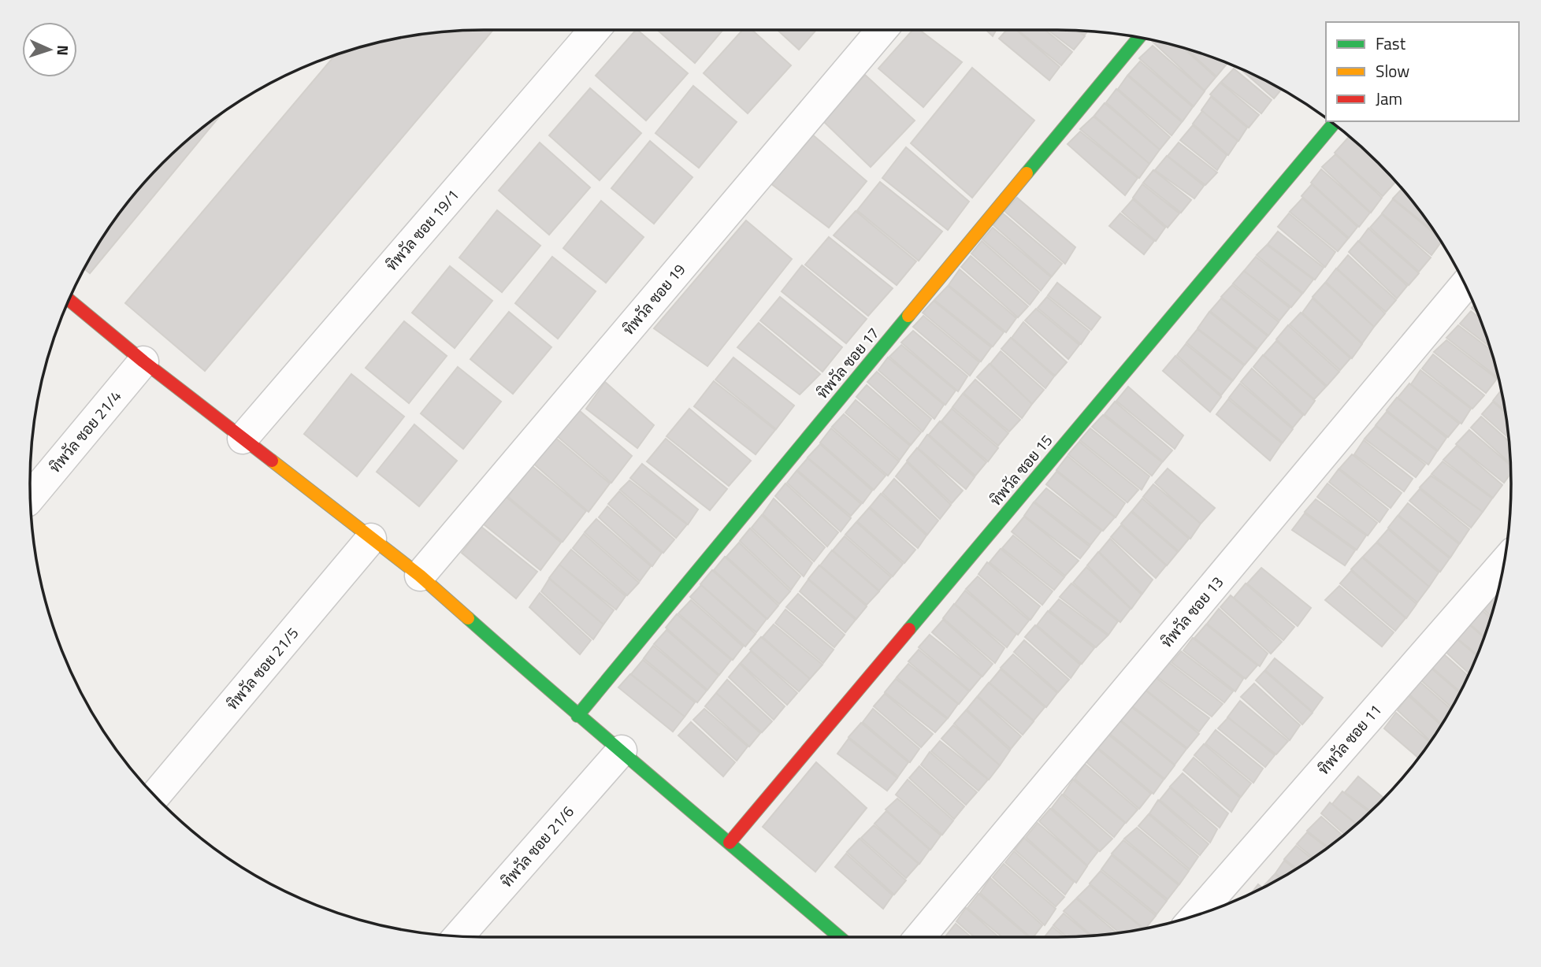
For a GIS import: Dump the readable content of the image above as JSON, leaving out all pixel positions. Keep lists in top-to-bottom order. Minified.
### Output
{"streets":{"street":["ทิพวัล ซอย 19/1","ทิพวัล ซอย 19","ทิพวัล ซอย 17","ทิพวัล ซอย 21/4","ทิพวัล ซอย 15","ทิพวัล ซอย 13","ทิพวัล ซอย 21/5","ทิพวัล ซอย 11","ทิพวัล ซอย 21/6"]},"legend":["Fast","Slow","Jam"],"north":"right"}
